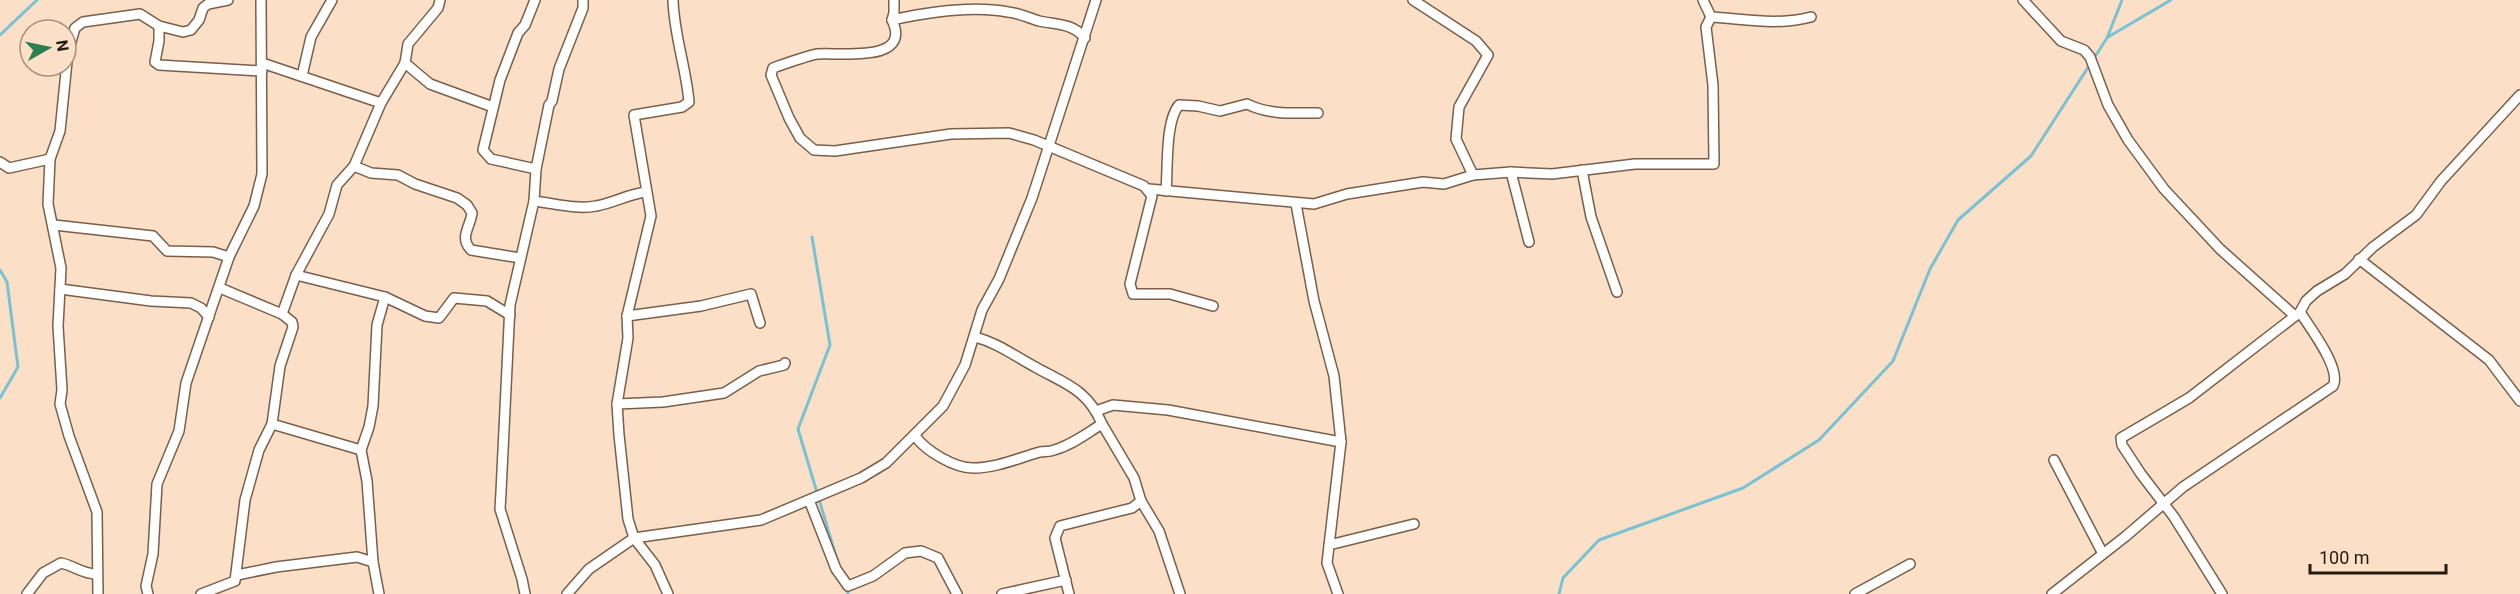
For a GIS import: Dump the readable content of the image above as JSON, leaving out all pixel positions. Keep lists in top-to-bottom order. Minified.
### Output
{"scale_bar":"100 m","north":"right"}
